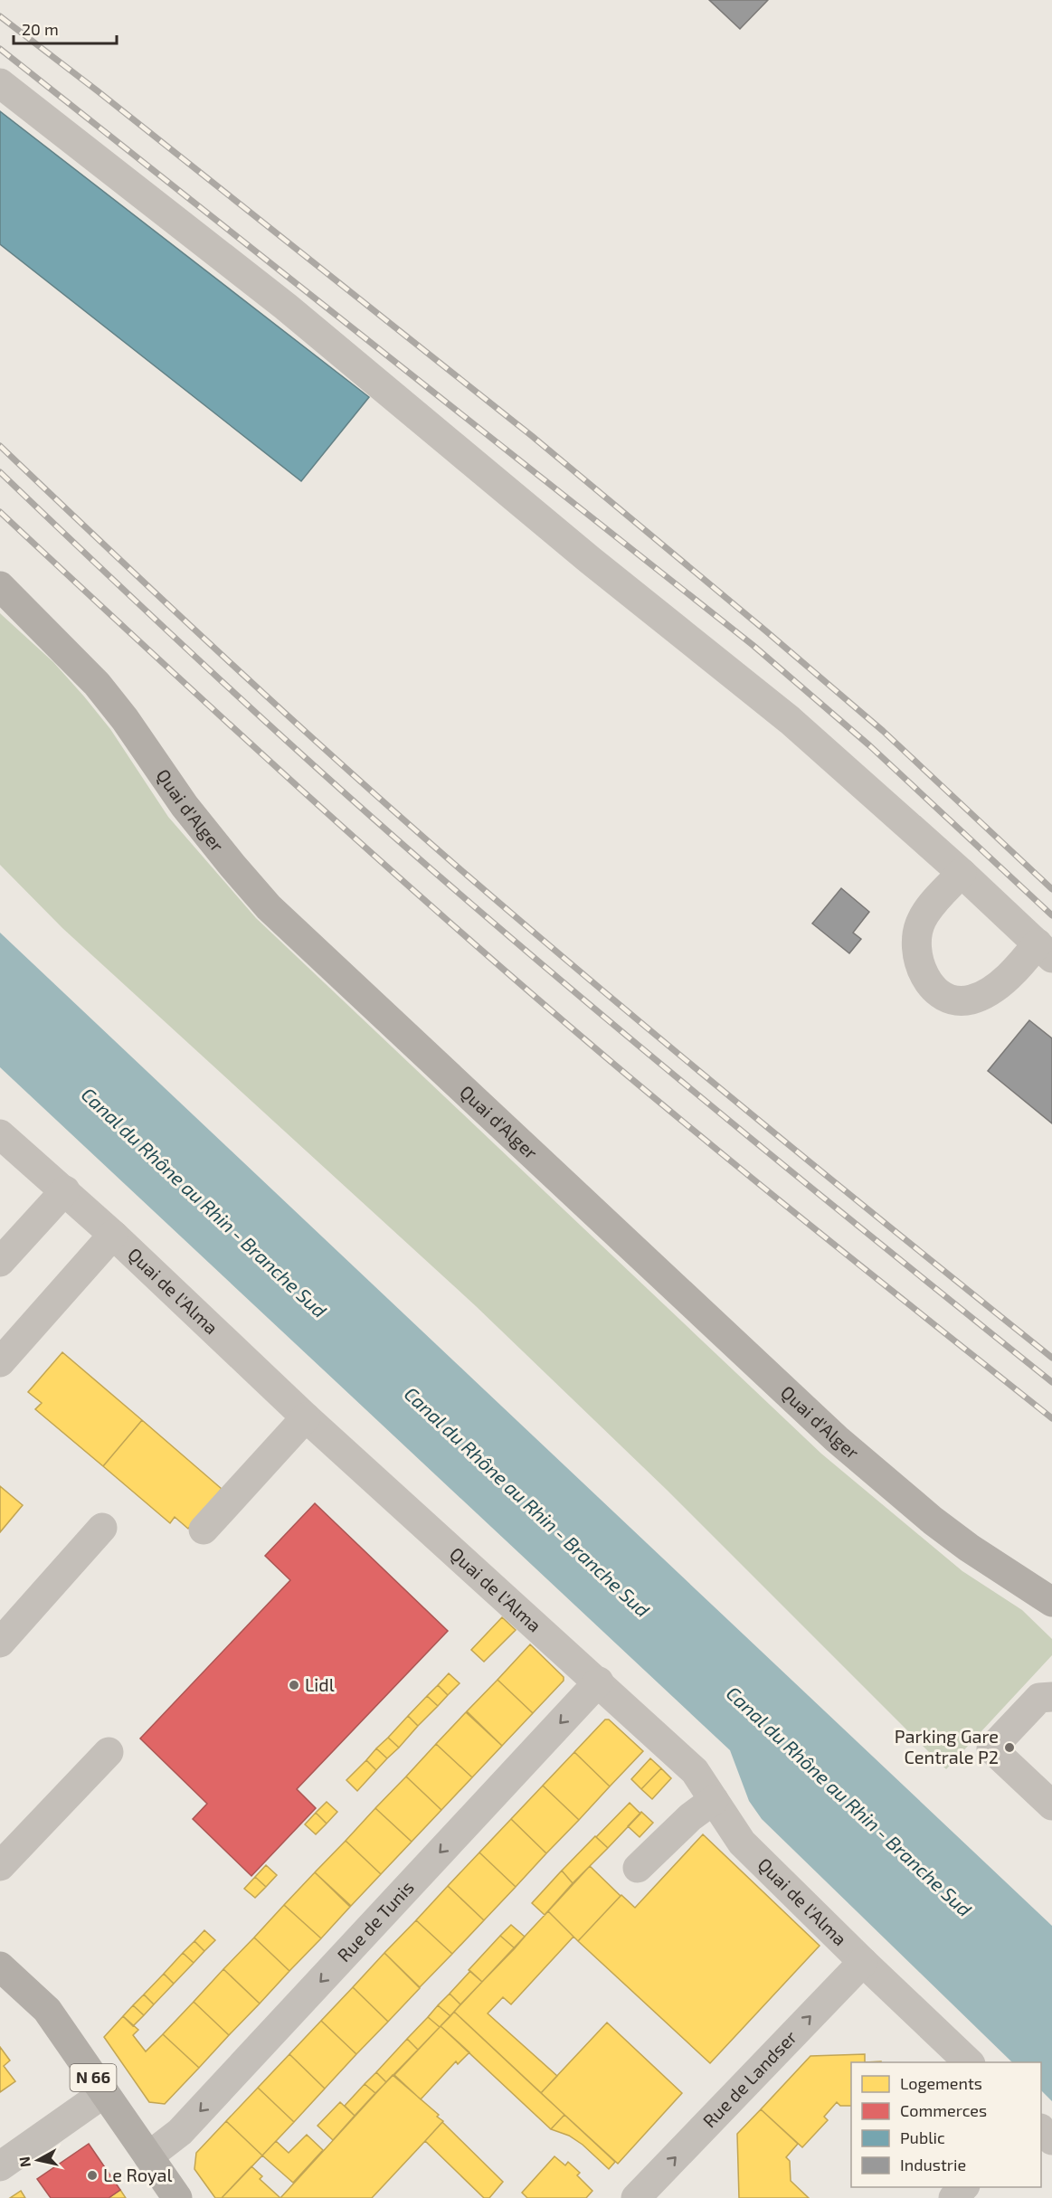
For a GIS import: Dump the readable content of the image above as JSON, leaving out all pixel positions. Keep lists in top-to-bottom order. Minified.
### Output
{"streets":{"main road":["Quai d'Alger","N 66"],"street":["Quai de l'Alma","Rue de Tunis","Rue de Landser"]},"crossings":[["Quai de l'Alma","Rue de Tunis"],["Quai de l'Alma","Rue de Landser"],["Rue de Tunis","N 66"]],"one_way":["Rue de Tunis"],"water":["Canal du Rhône au Rhin - Branche Sud"],"places":["Lidl","Parking Gare Centrale P2","Le Royal"],"legend":["Logements","Commerces","Public","Industrie"],"scale_bar":"20 m","north":"left"}
